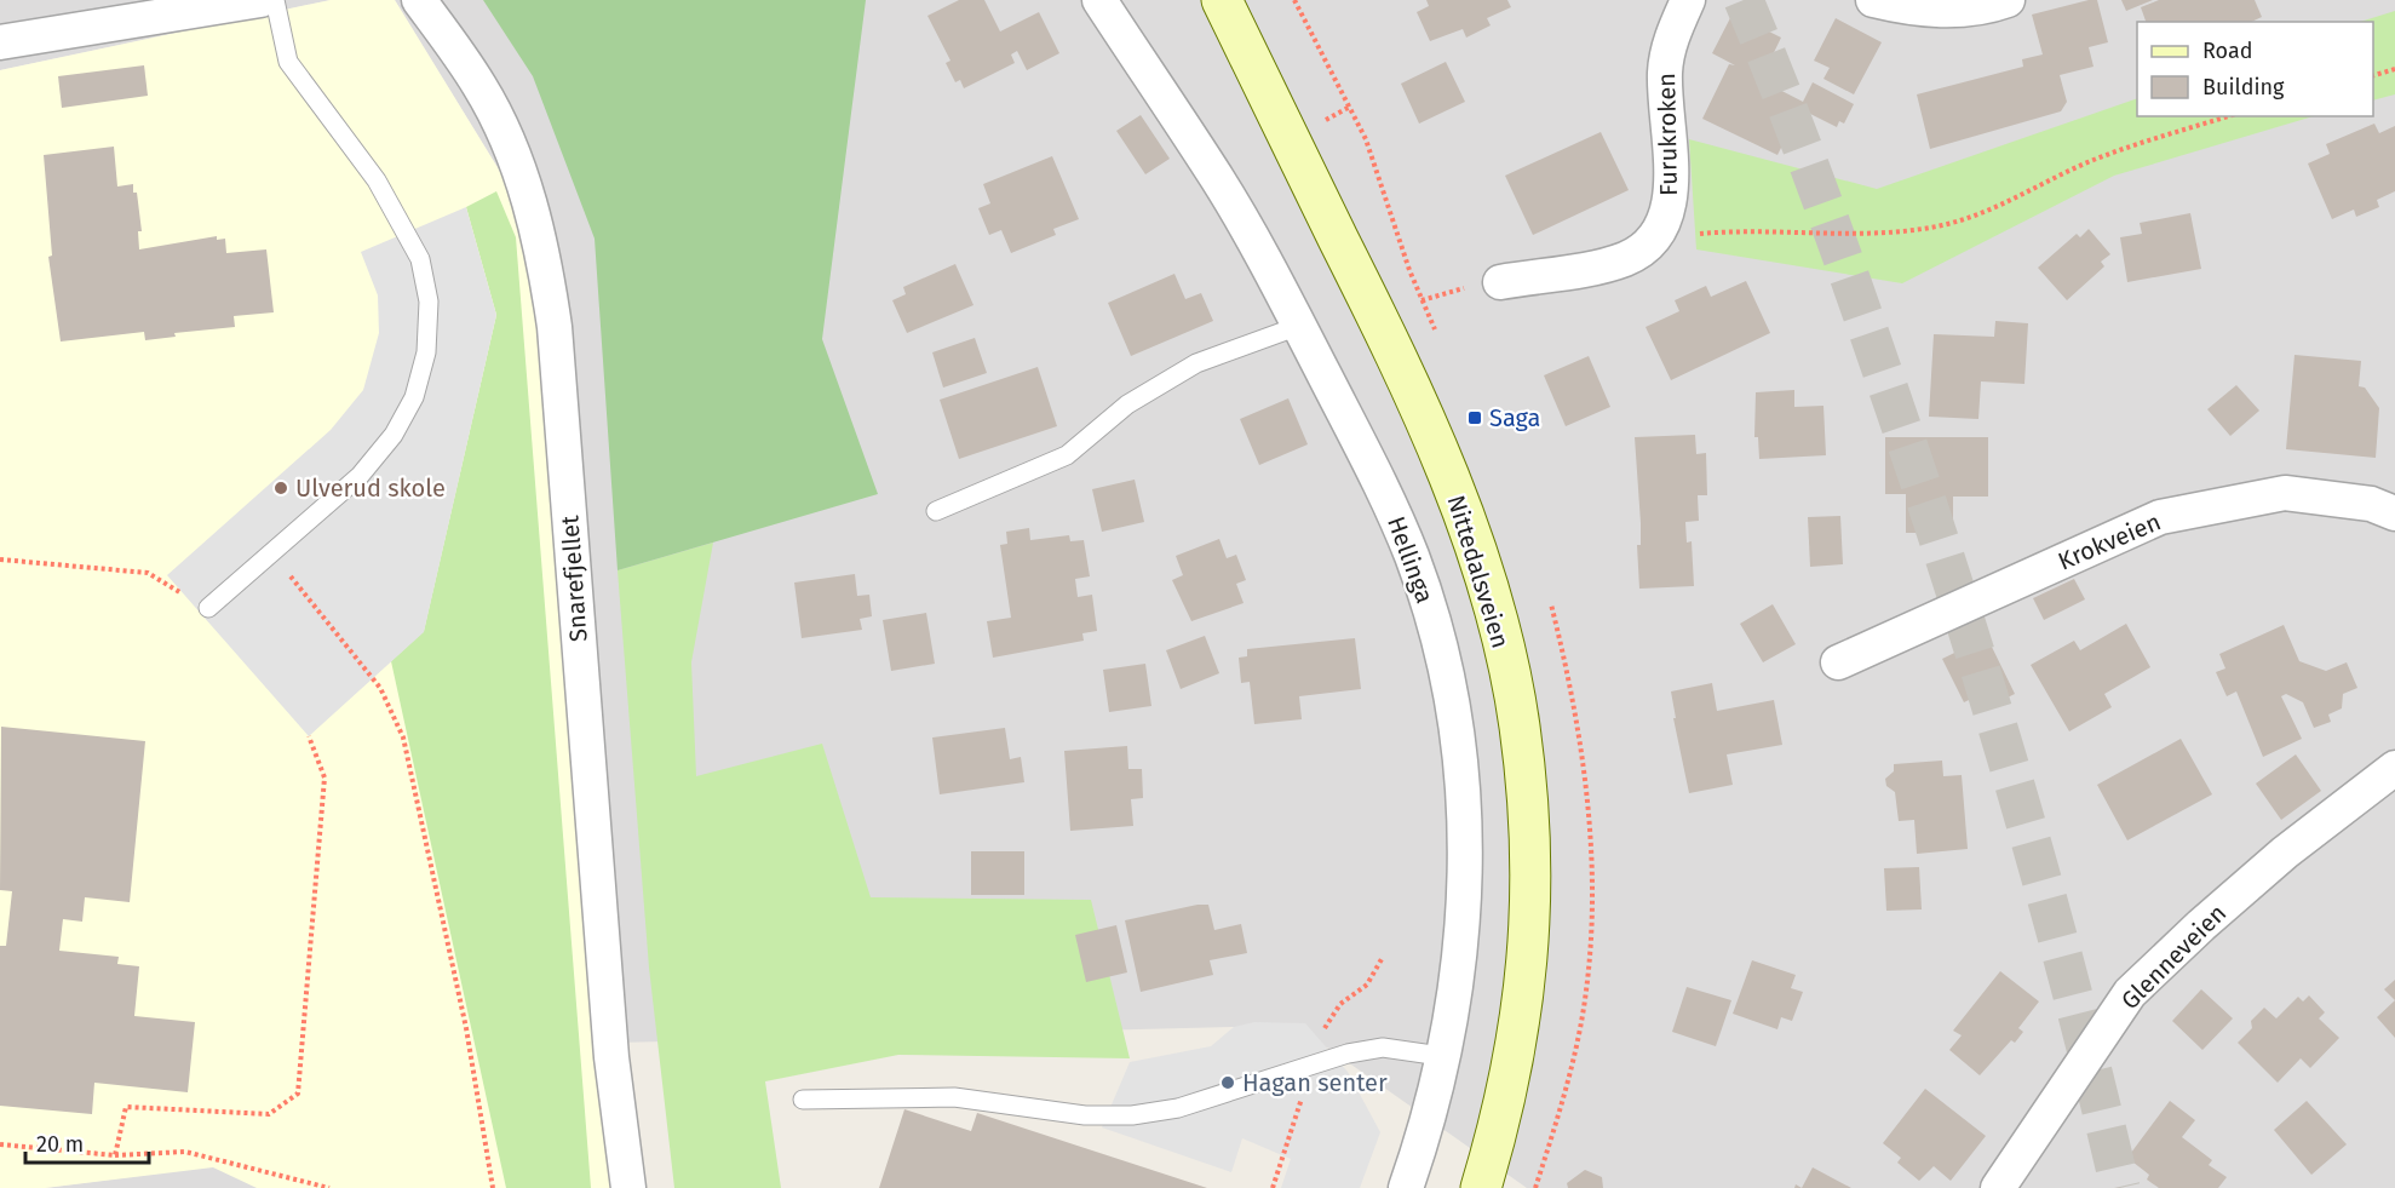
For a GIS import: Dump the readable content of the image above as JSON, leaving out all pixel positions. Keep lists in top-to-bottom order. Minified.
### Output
{"streets":{"main road":["Nittedalsveien"],"street":["Furukroken","Krokveien","Hellinga","Snarefjellet","Glenneveien"]},"places":{"transit":["Saga"],"other":["Ulverud skole","Hagan senter"]},"legend":["Road","Building"],"scale_bar":"20 m"}
